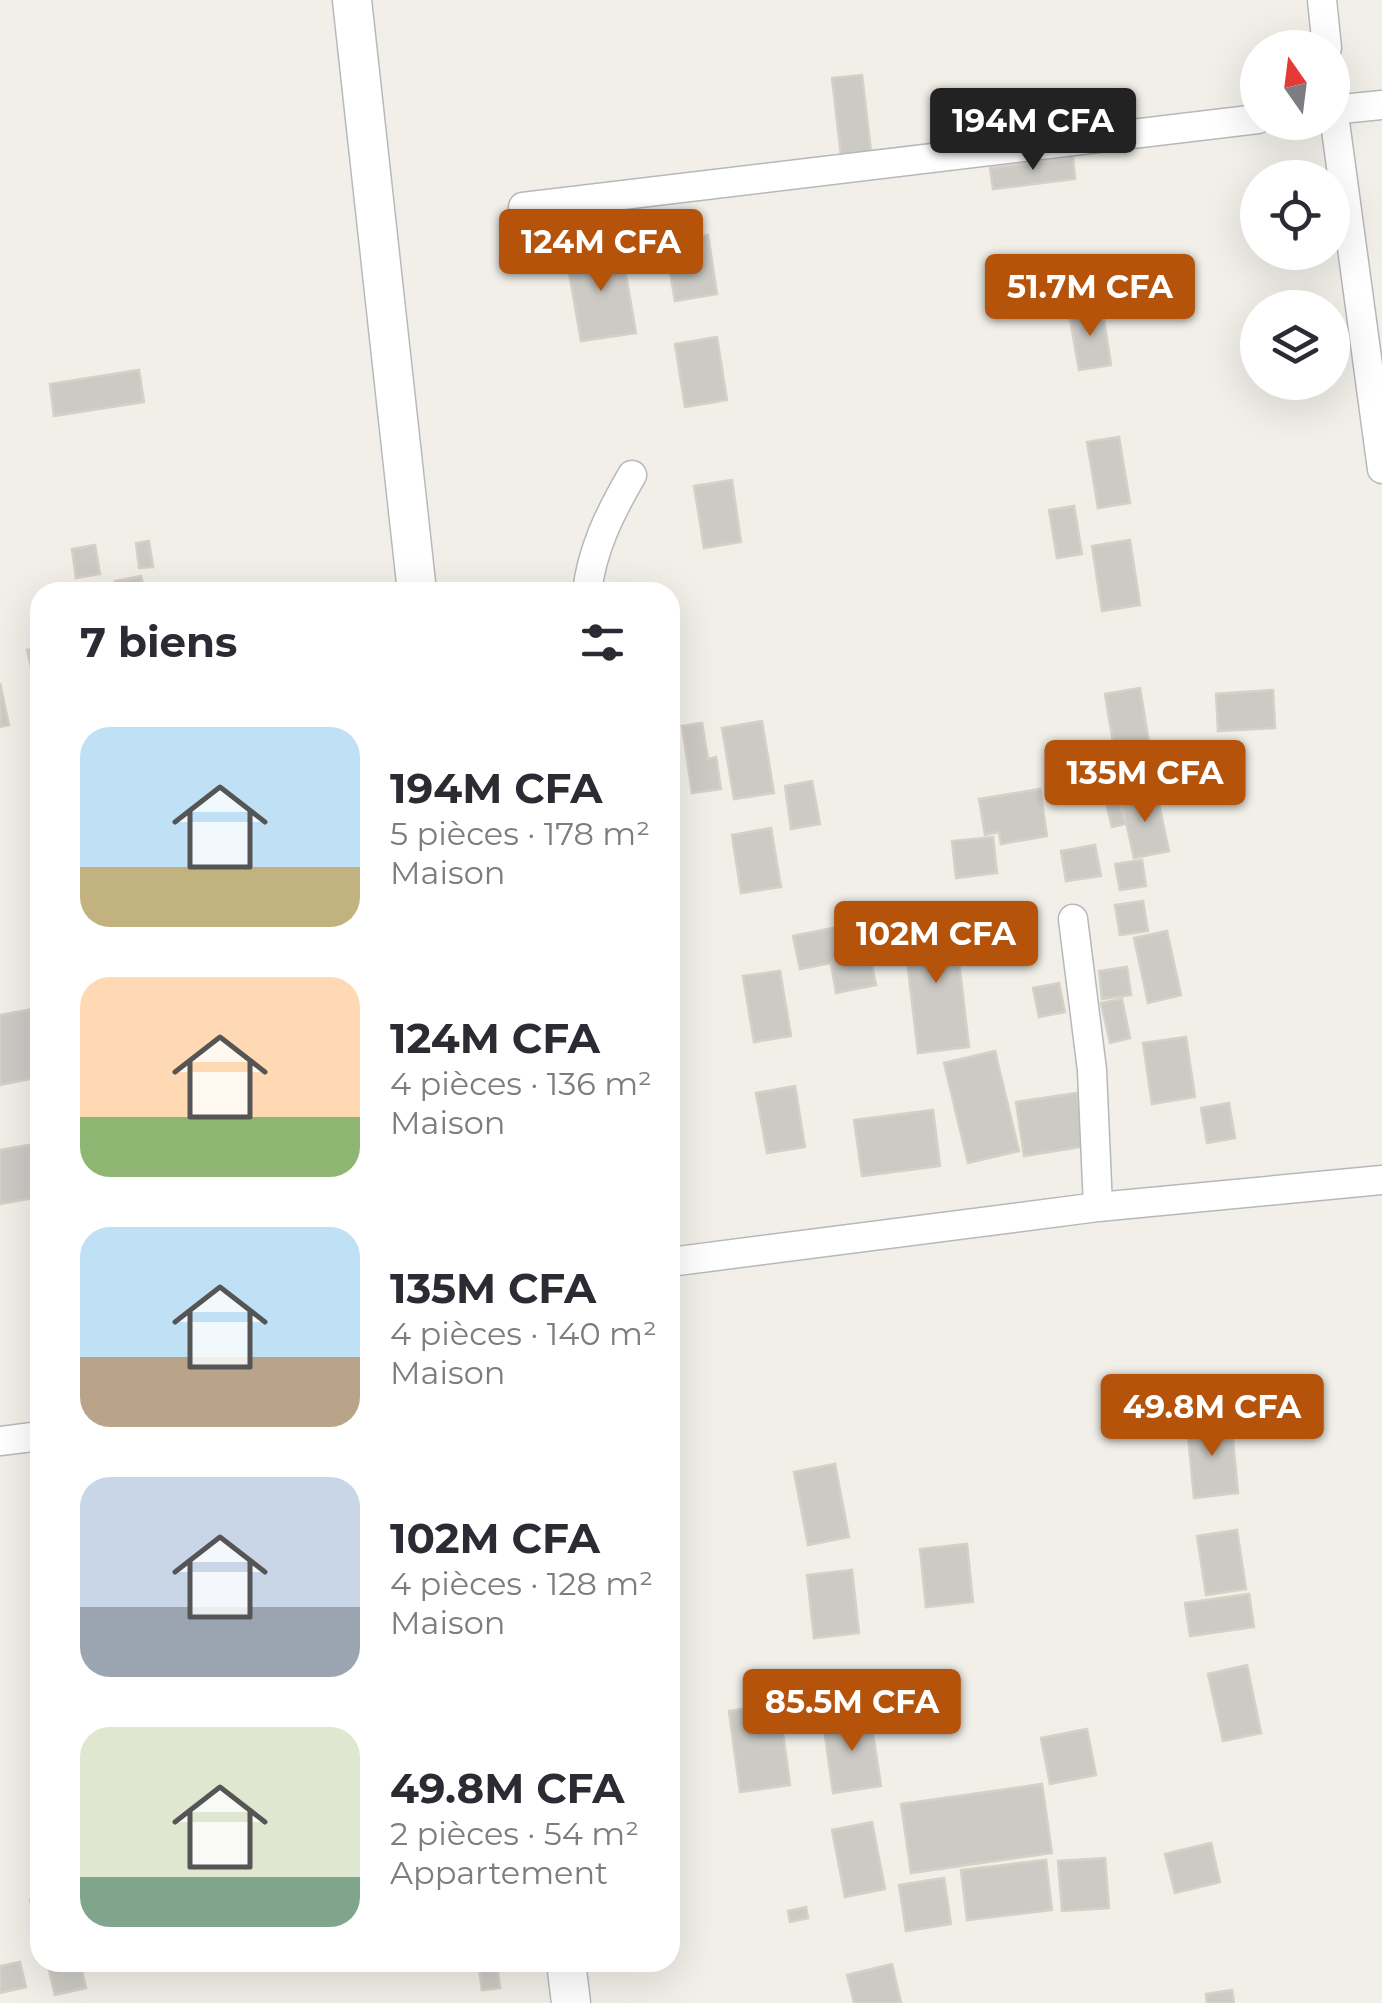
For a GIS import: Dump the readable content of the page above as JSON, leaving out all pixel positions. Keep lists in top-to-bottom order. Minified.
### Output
{"north":"top","page":{"price":["194M CFA","124M CFA","51.7M CFA","135M CFA","102M CFA","49.8M CFA","85.5M CFA"],"heading":"7 biens","list":[{"name":"194M CFA","note":"5 pièces · 178 m² · Maison"},{"name":"124M CFA","note":"4 pièces · 136 m² · Maison"},{"name":"135M CFA","note":"4 pièces · 140 m² · Maison"},{"name":"102M CFA","note":"4 pièces · 128 m² · Maison"},{"name":"49.8M CFA","note":"2 pièces · 54 m² · Appartement"}]}}
